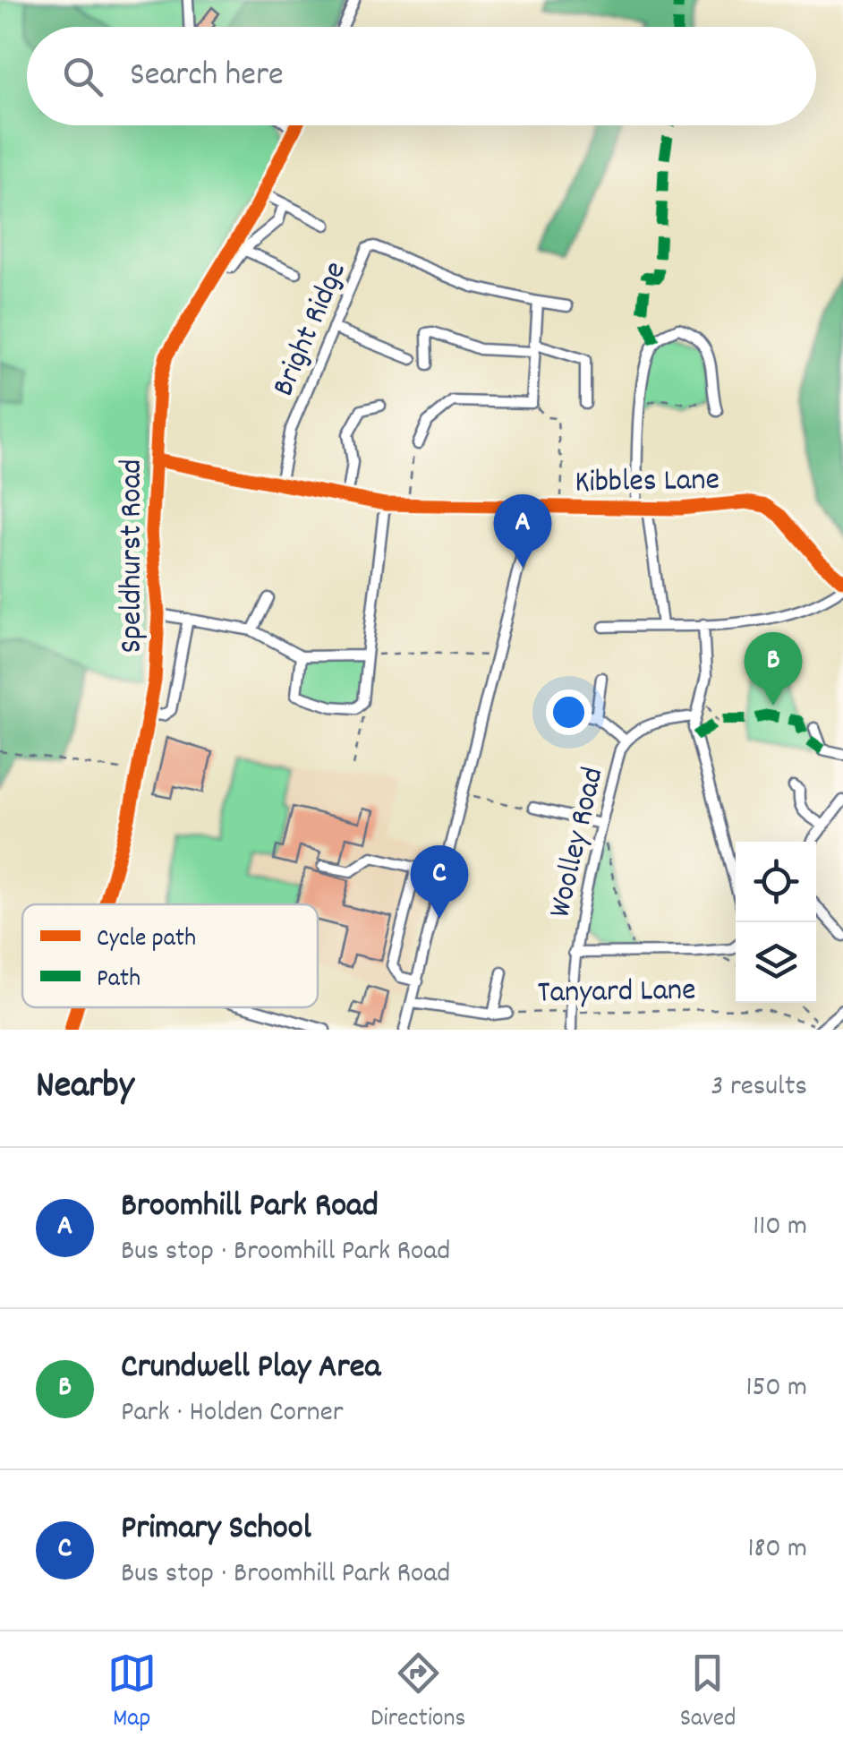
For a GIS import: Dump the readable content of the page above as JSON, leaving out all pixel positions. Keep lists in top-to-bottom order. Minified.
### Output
{"streets":{"street":["Bright Ridge","Kibbles Lane","Speldhurst Road","Woolley Road"],"path":["Tanyard Lane"]},"crossings":[["Bright Ridge","Kibbles Lane"],["Kibbles Lane","Speldhurst Road"],["Woolley Road","Tanyard Lane"]],"legend":["Cycle path","Path"],"page":{"search":"Search here","pins":["A","B","C"],"heading":["Nearby","3 results"],"list":[{"mark":"A","name":"Broomhill Park Road","note":"Bus stop · Broomhill Park Road","value":"110 m"},{"mark":"B","name":"Crundwell Play Area","note":"Park · Holden Corner","value":"150 m"},{"mark":"C","name":"Primary School","note":"Bus stop · Broomhill Park Road","value":"180 m"}],"nav":["Map","Directions","Saved"]}}
